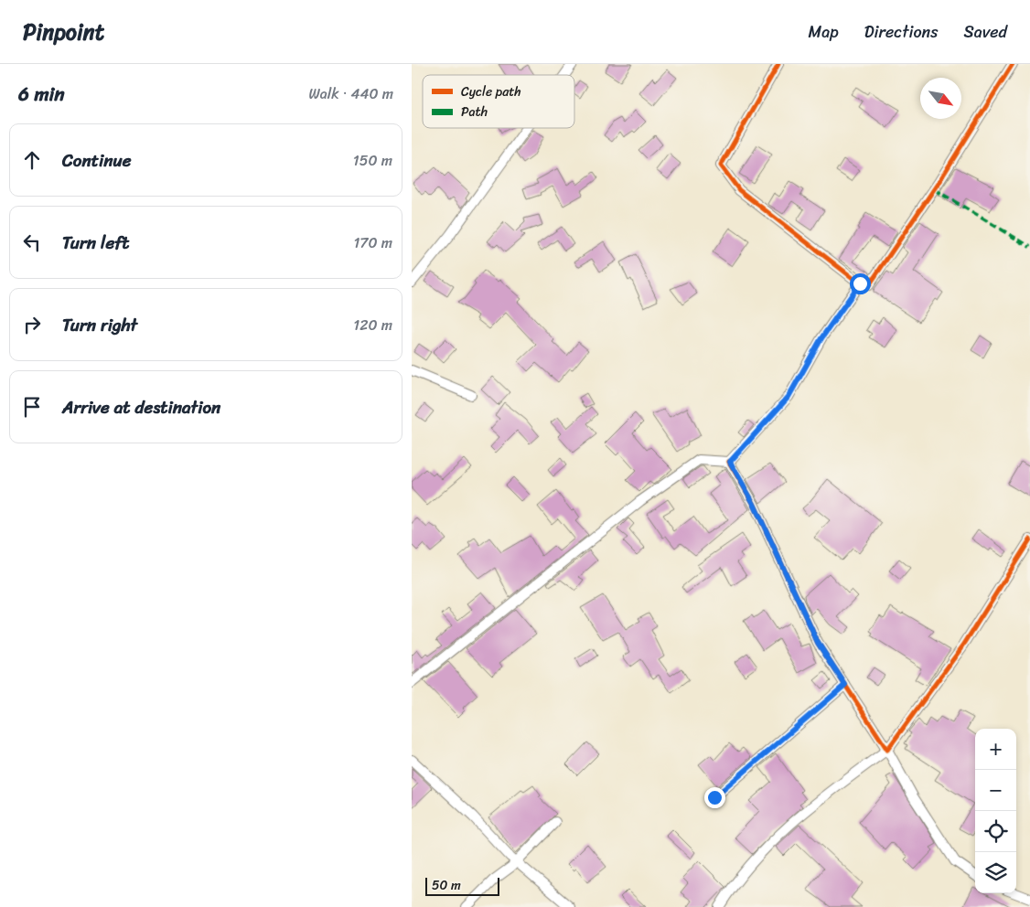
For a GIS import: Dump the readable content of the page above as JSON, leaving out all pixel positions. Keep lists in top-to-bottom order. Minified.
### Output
{"legend":["Cycle path","Path"],"scale_bar":"50 m","north":"bottom right","page":{"header":"Pinpoint","nav":["Map","Directions","Saved"],"heading":["6 min","Walk · 440 m"],"list":[["Continue","150 m"],["Turn left","170 m"],["Turn right","120 m"],"Arrive at destination"],"map_buttons":["+","−"],"scale":"50 m"}}
